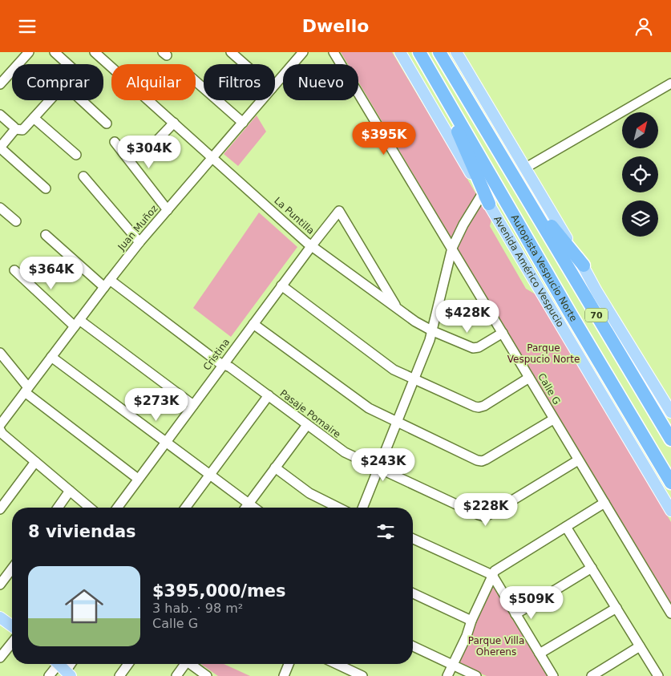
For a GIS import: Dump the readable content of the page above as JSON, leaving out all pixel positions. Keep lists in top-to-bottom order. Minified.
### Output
{"streets":{"highway":["Autopista Vespucio Norte","70"],"main road":["Avenida Américo Vespucio"],"street":["La Puntilla","Juan Muñoz","Cristina","Calle G","Pasaje Pomaire"]},"crossings":[["La Puntilla","Juan Muñoz"],["La Puntilla","Cristina"],["La Puntilla","Calle G"],["Juan Muñoz","Pasaje Pomaire"],["Cristina","Pasaje Pomaire"],["Calle G","Pasaje Pomaire"]],"parks":["Parque Vespucio Norte","Parque Villa Oherens"],"north":"top right","page":{"header":"Dwello","chip":["Comprar","Alquilar","Filtros","Nuevo"],"price":["$395K","$304K","$364K","$428K","$273K","$243K","$228K","$509K"],"heading":"8 viviendas","list":[{"name":"$395,000/mes","note":"3 hab. · 98 m² · Calle G"}]}}
